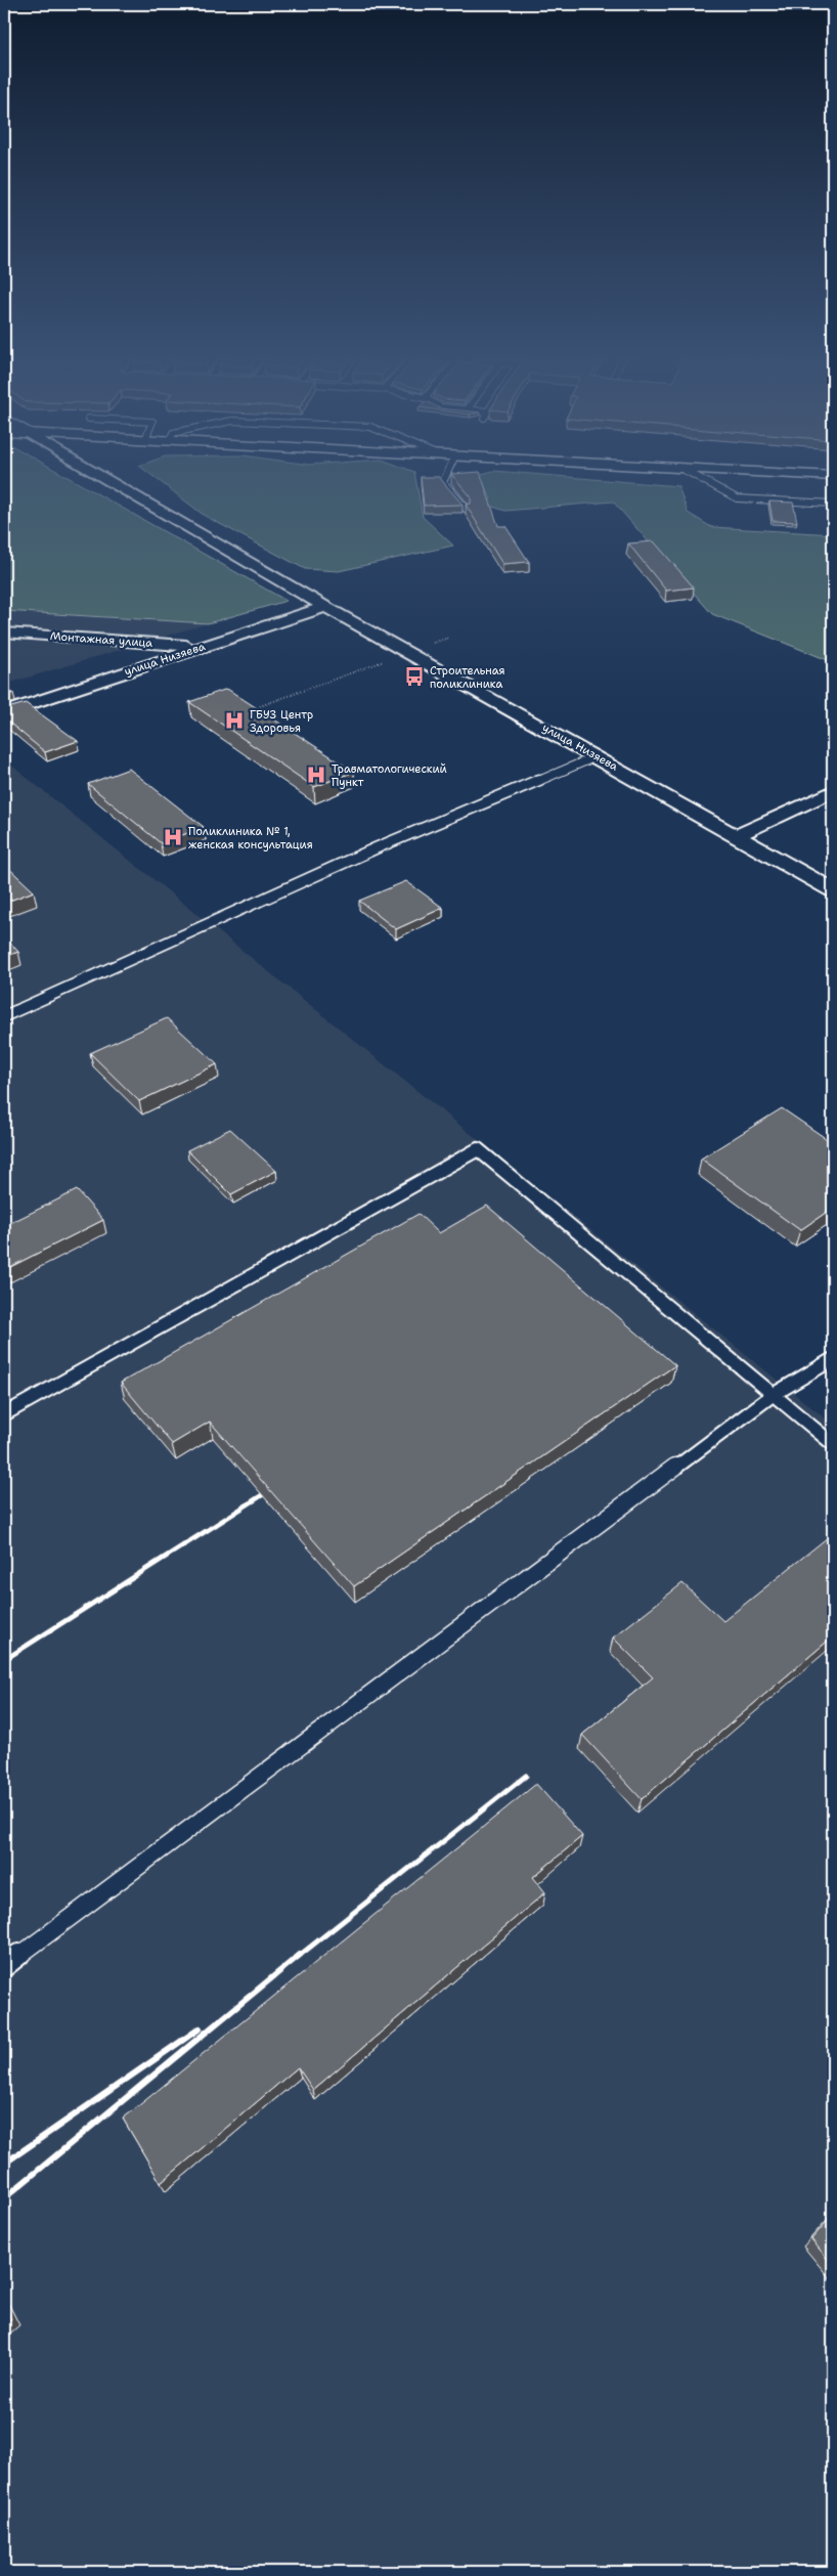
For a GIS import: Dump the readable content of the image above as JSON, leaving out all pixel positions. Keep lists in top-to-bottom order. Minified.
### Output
{"streets":{"street":["Монтажная улица","улица Низяева"]},"crossings":[["Монтажная улица","улица Низяева"]],"places":{"bus stop":["Строительная поликлиника"],"hospital":["ГБУЗ Центр Здоровья","Травматологический Пункт","Поликлиника № 1, женская консультация"]}}
